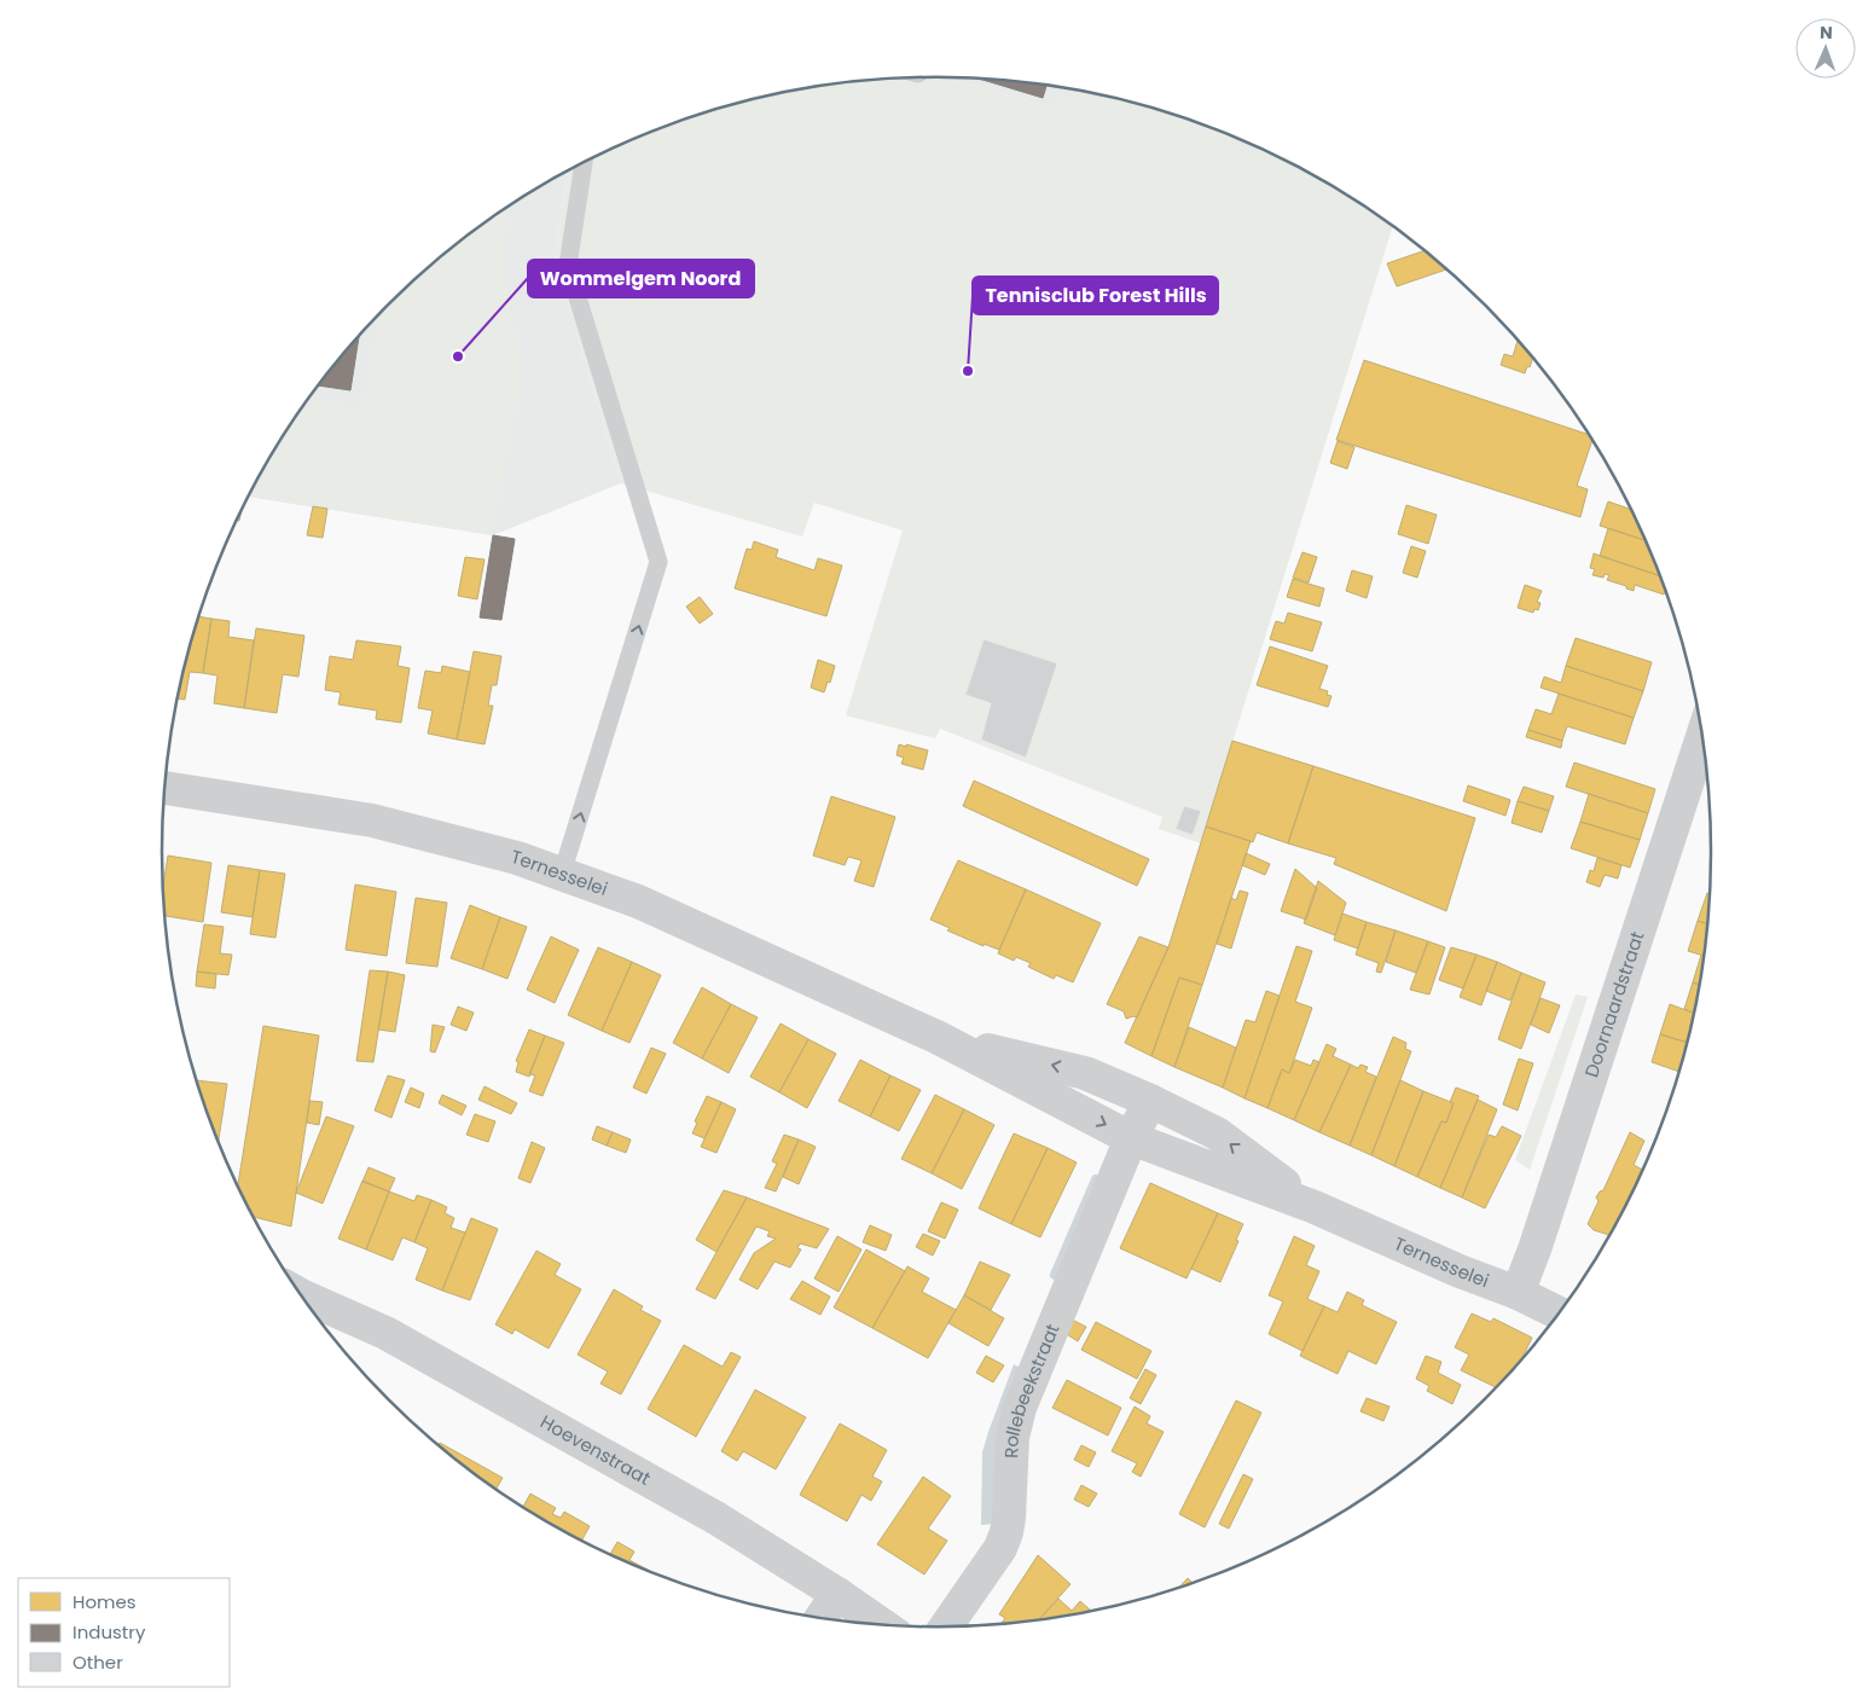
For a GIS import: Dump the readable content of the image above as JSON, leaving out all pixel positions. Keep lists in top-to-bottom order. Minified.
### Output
{"streets":{"street":["Ternesselei","Doornaardstraat","Rollebeekstraat","Hoevenstraat"]},"crossings":[["Ternesselei","Doornaardstraat"],["Ternesselei","Rollebeekstraat"]],"places":["Wommelgem Noord","Tennisclub Forest Hills"],"legend":["Homes","Industry","Other"],"north":"top"}
